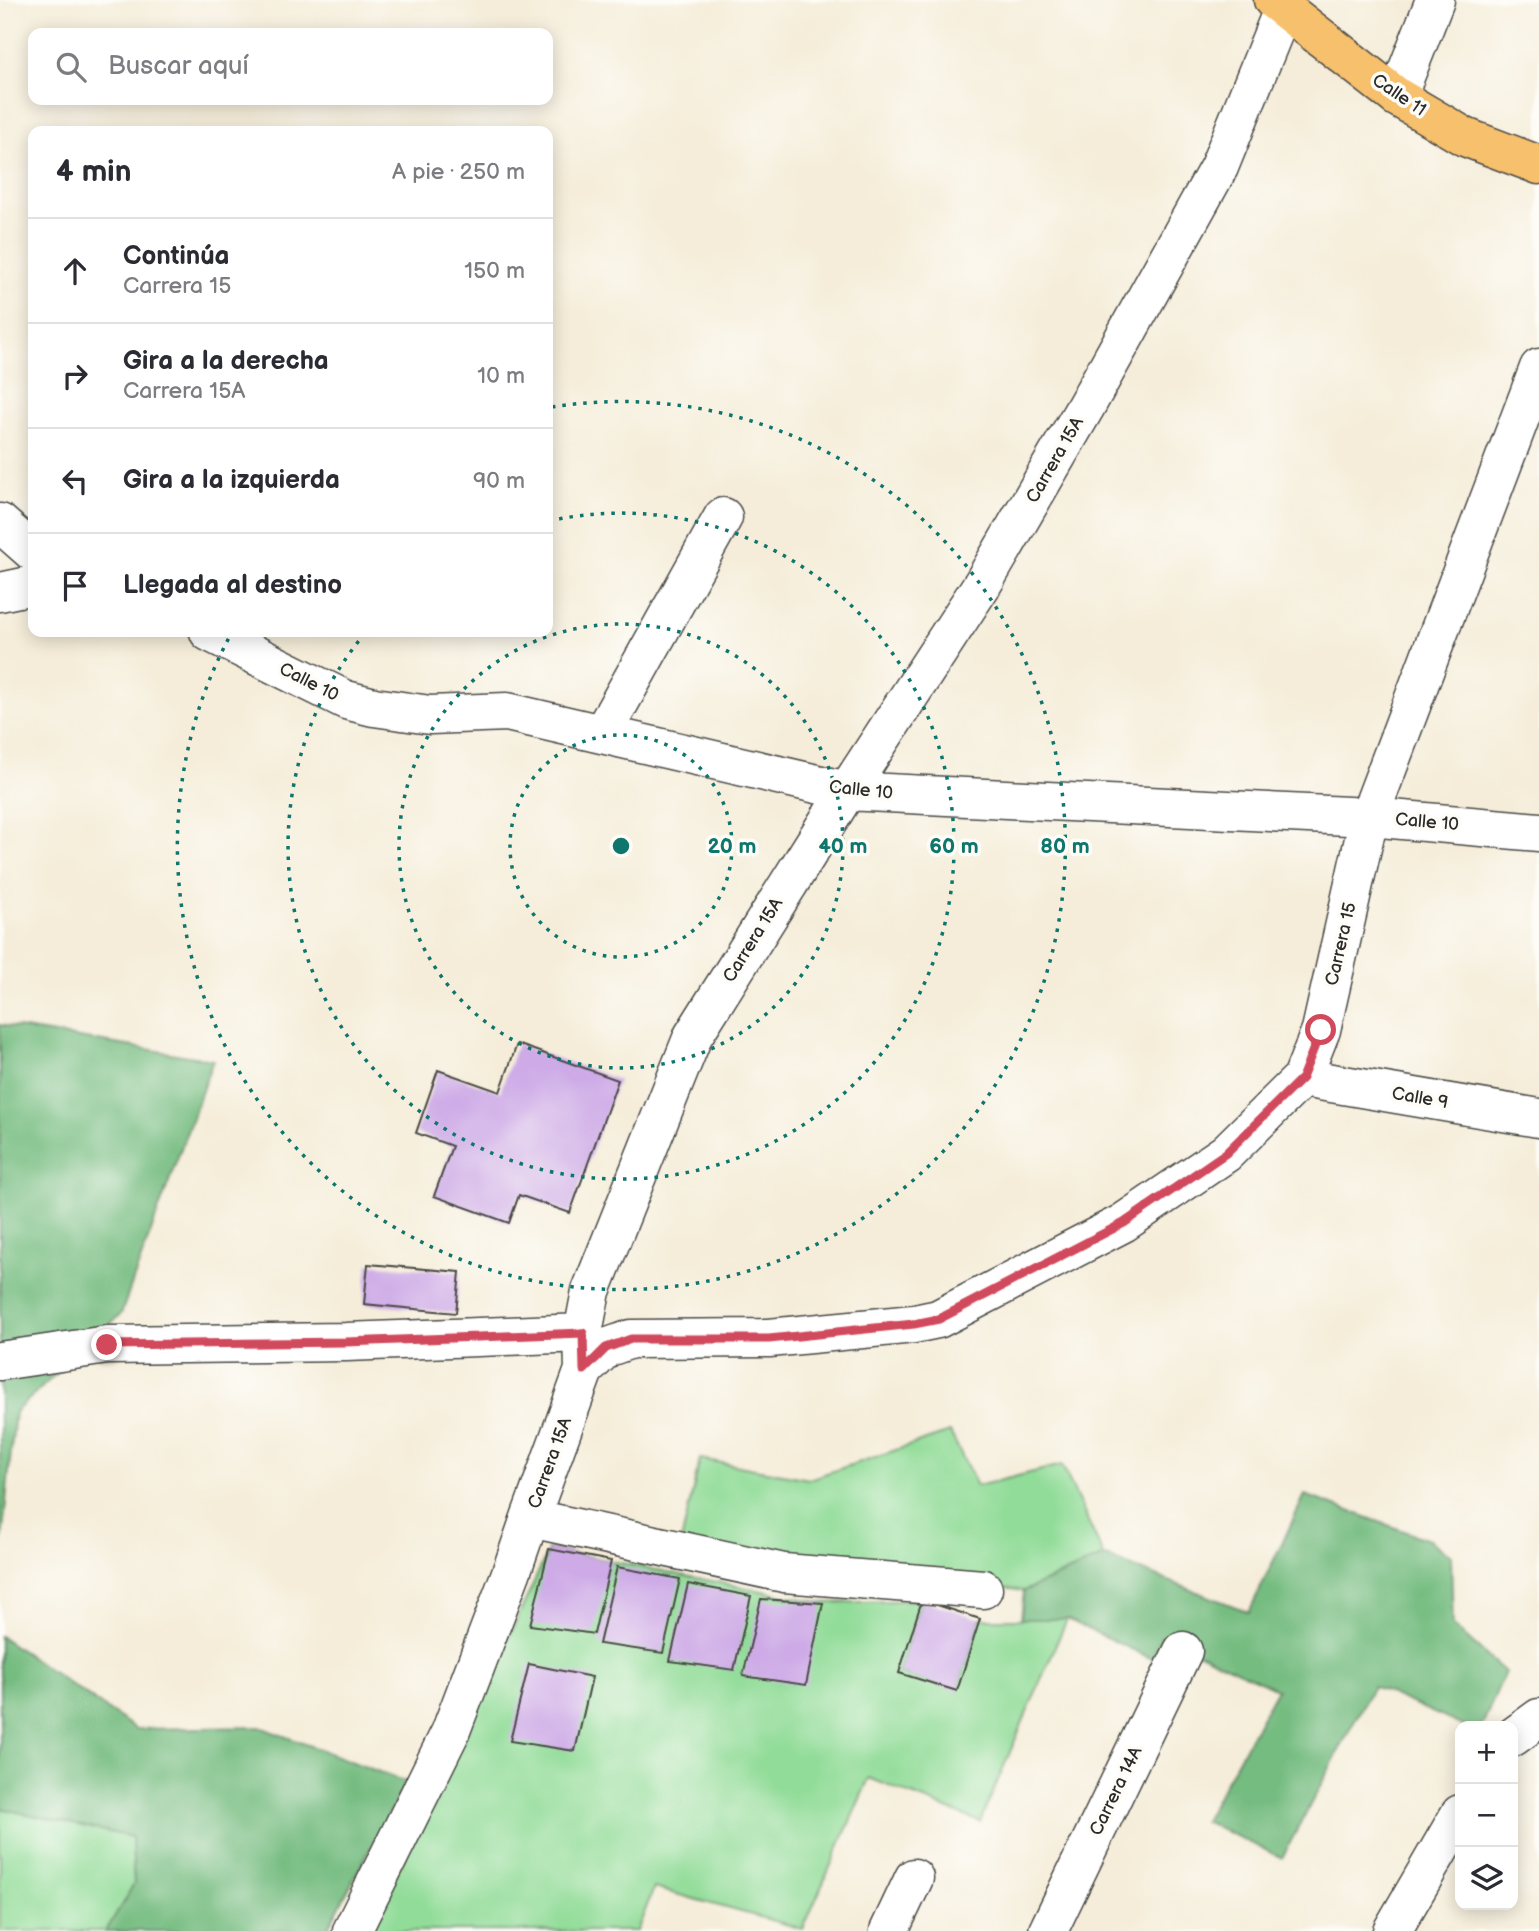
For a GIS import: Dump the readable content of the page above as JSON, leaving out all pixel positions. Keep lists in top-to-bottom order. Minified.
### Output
{"streets":{"main road":["Calle 11"],"street":["Carrera 15A","Calle 10","Carrera 15","Calle 9","Carrera 14A"]},"crossings":[["Calle 11","Carrera 15A"],["Carrera 15A","Calle 10"],["Carrera 15A","Carrera 15"],["Calle 10","Carrera 15"],["Carrera 15","Calle 9"]],"page":{"search":"Buscar aquí","heading":["4 min","A pie · 250 m"],"list":[["Continúa","Carrera 15","150 m"],["Gira a la derecha","Carrera 15A","10 m"],["Gira a la izquierda","90 m"],"Llegada al destino"],"map_buttons":["+","−"]},"rings":["20 m","40 m","60 m","80 m"]}
